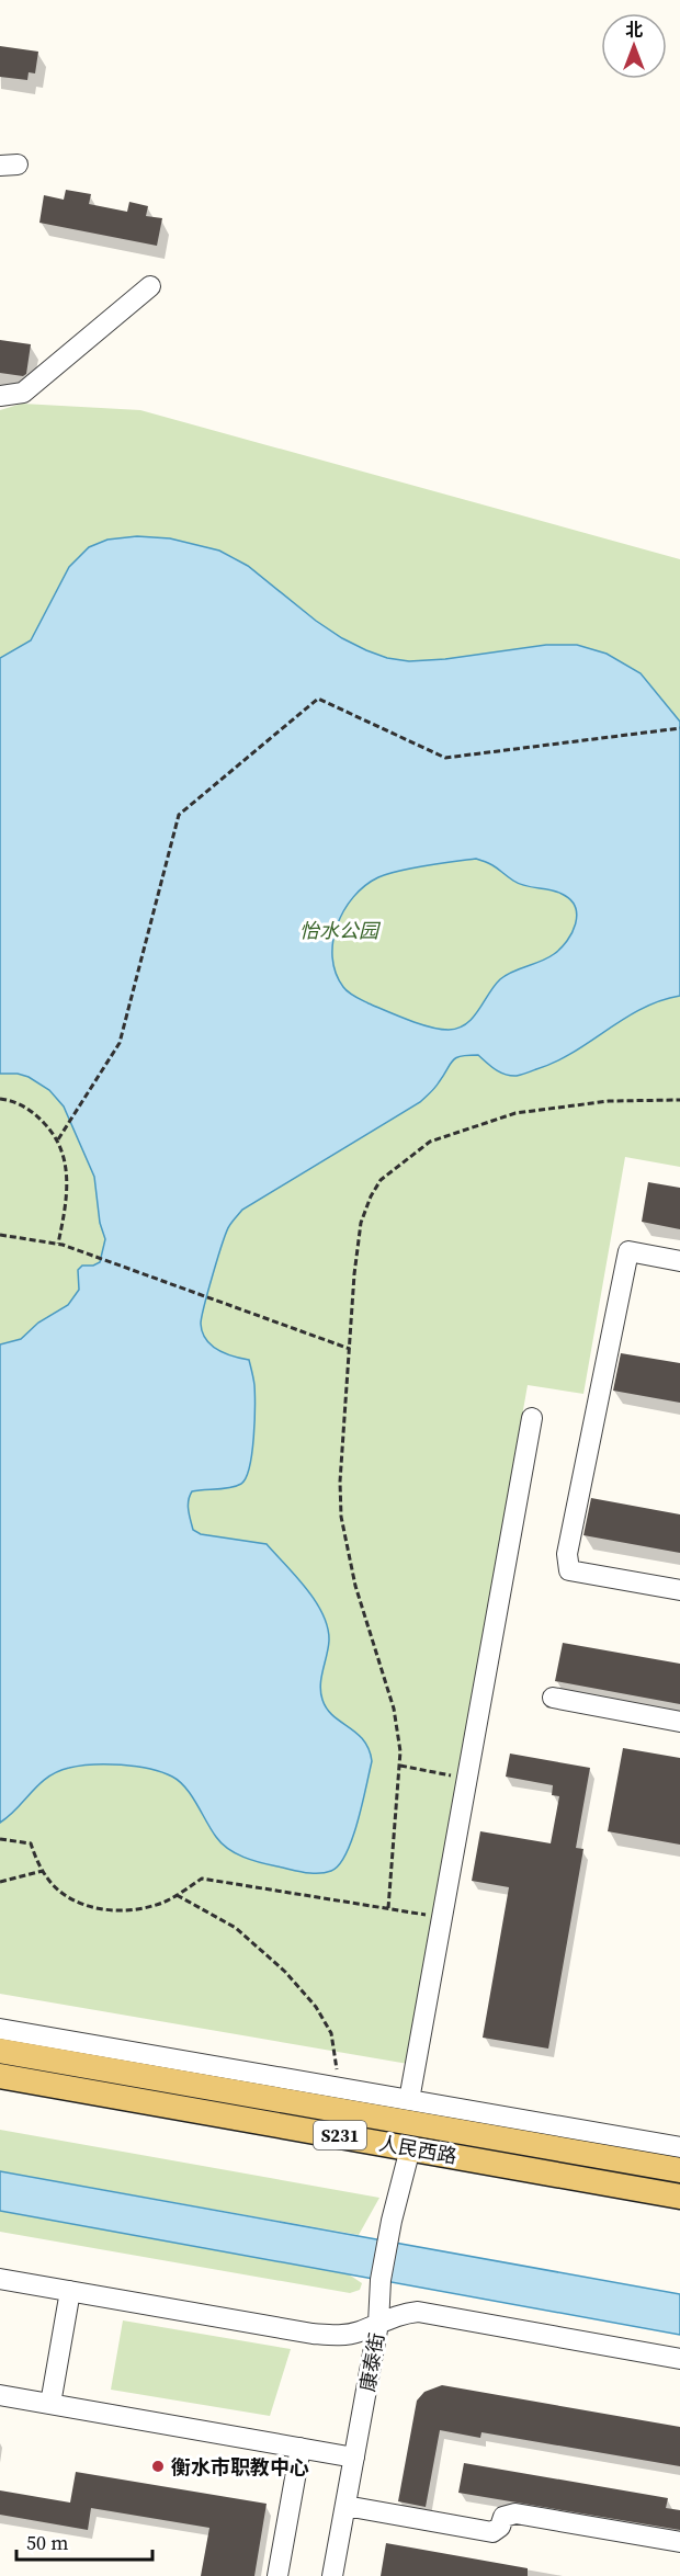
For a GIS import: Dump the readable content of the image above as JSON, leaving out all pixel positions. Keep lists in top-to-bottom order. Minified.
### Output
{"streets":{"main road":["S231","人民西路"],"street":["康泰街"]},"crossings":[["人民西路","康泰街"]],"parks":["怡水公园"],"places":["衡水市职教中心"],"scale_bar":"50 m","north":"top"}
